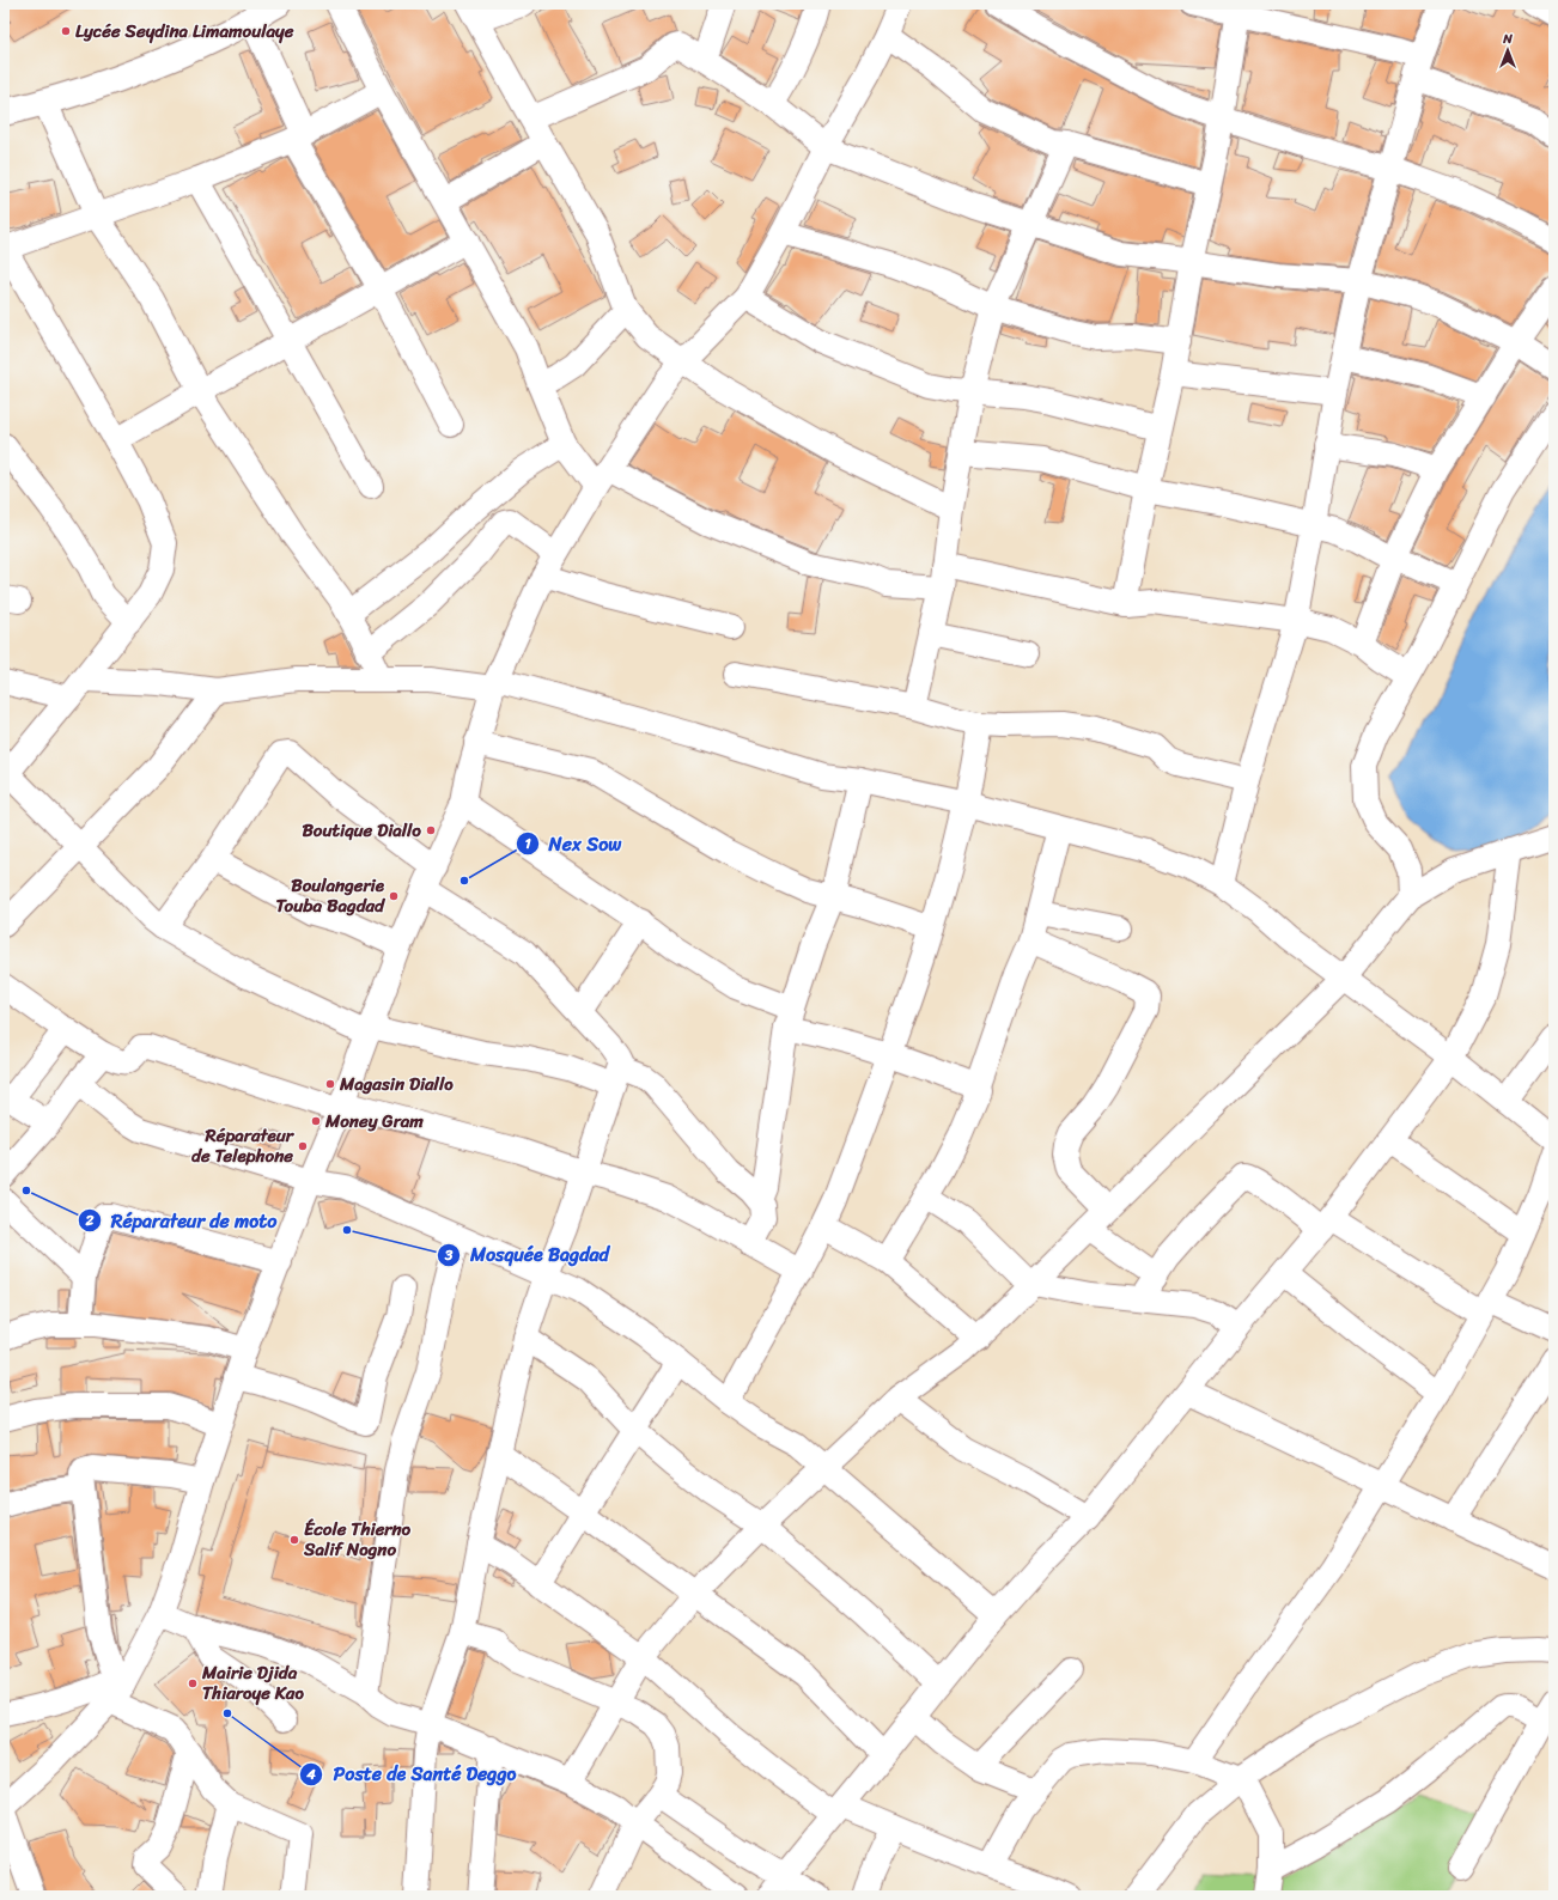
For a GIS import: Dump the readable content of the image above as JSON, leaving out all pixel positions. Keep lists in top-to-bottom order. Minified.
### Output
{"places":["Lycée Seydina Limamoulaye","Boutique Diallo","Nex Sow","Boulangerie Touba Bagdad","Magasin Diallo","Money Gram","Réparateur de Telephone","Réparateur de moto","Mosquée Bagdad","École Thierno Salif Nogno","Mairie Djida Thiaroye Kao","Poste de Santé Deggo"],"north":"top"}
